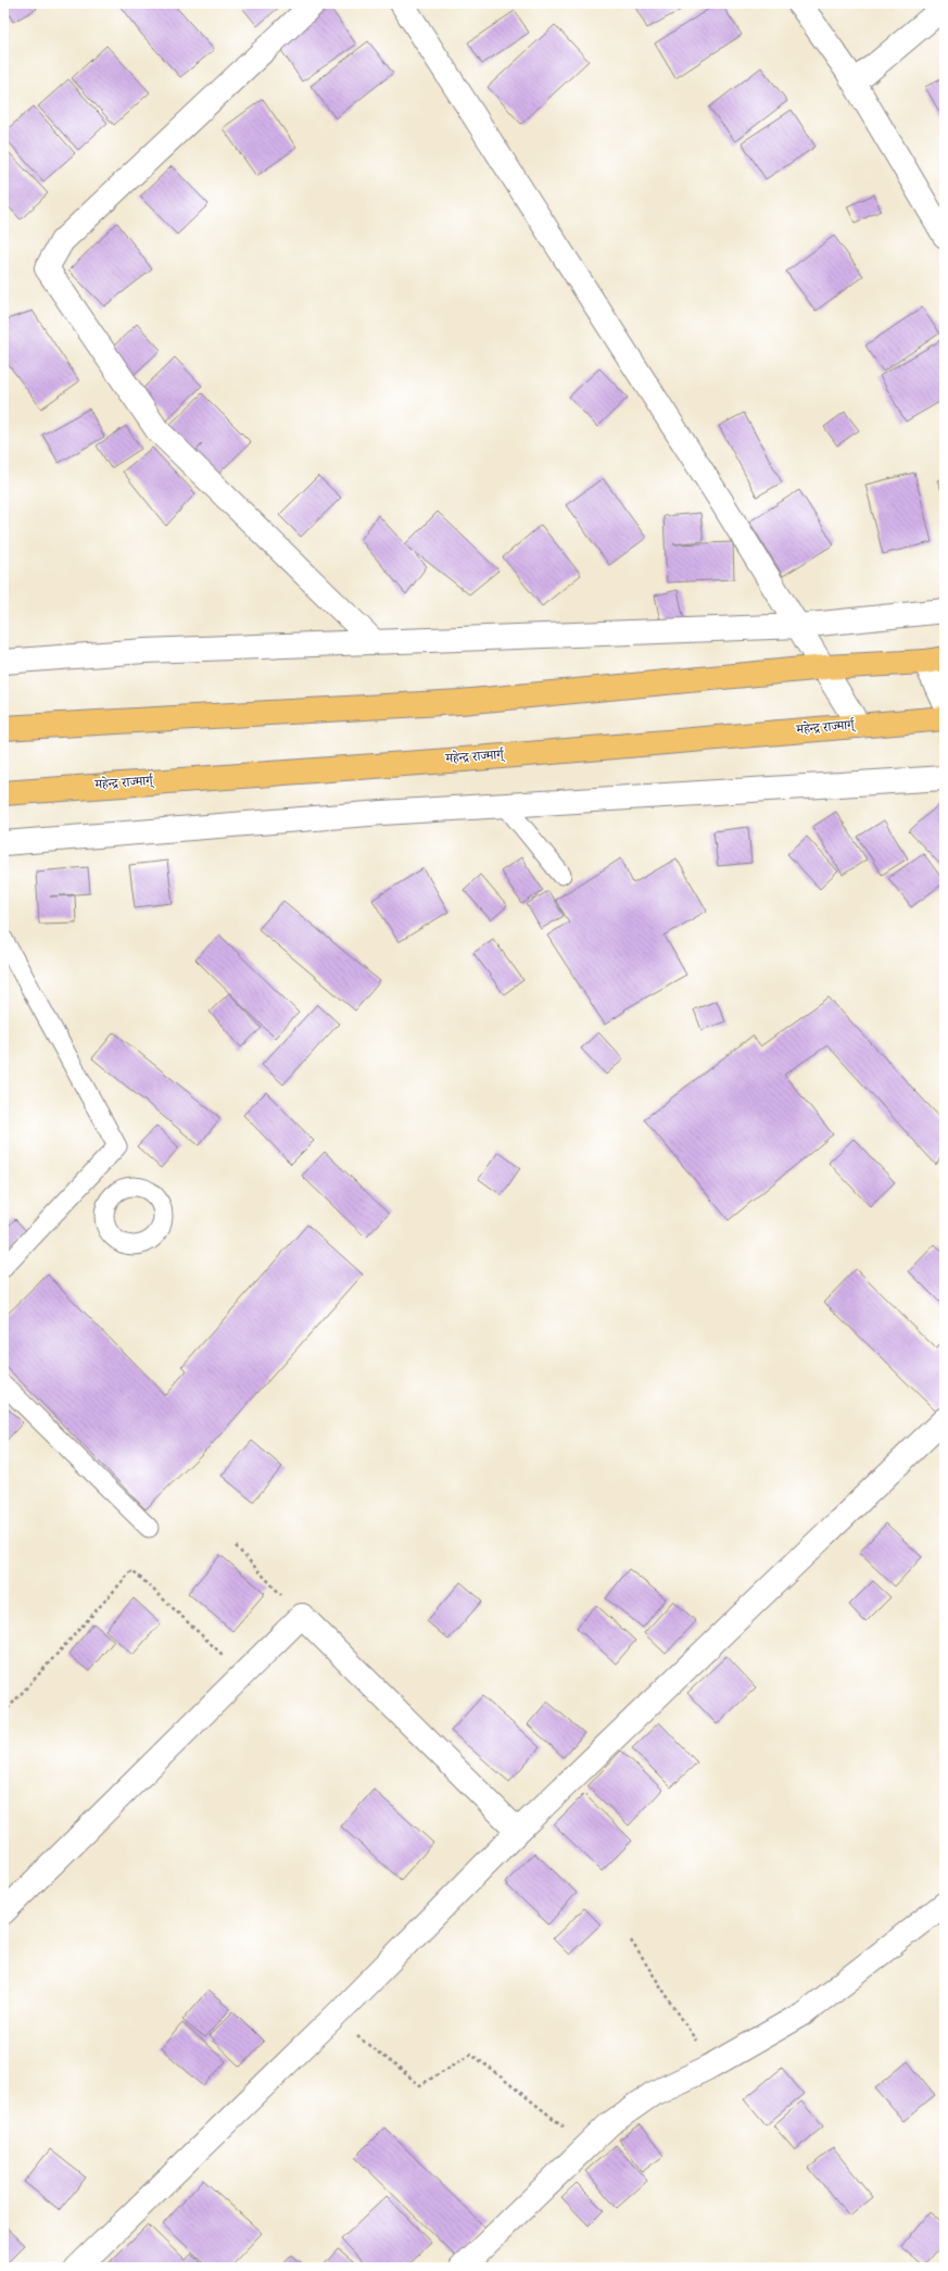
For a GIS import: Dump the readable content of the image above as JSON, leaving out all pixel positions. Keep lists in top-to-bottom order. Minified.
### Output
{"streets":{"highway":["महेन्द्र राज्मार्ग्"]}}
